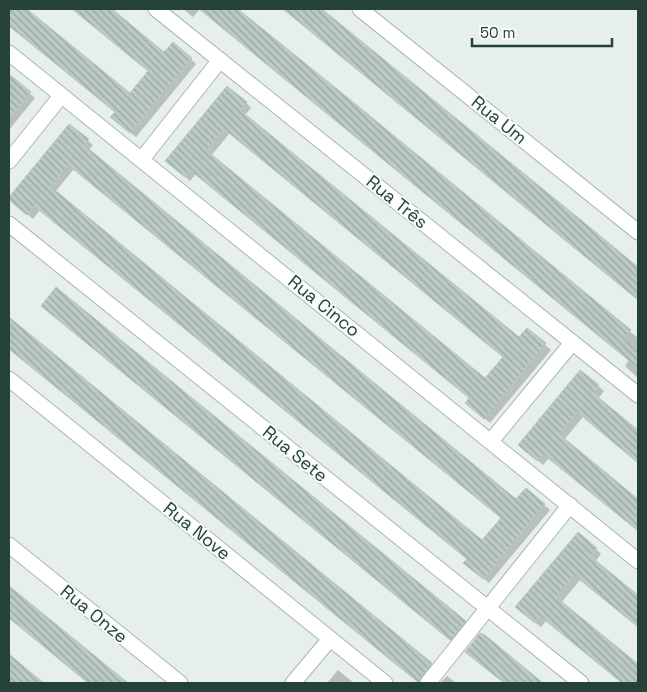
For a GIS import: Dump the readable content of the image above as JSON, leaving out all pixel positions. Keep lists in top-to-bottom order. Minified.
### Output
{"streets":{"street":["Rua Um","Rua Três","Rua Cinco","Rua Sete","Rua Nove","Rua Onze"]},"scale_bar":"50 m"}
